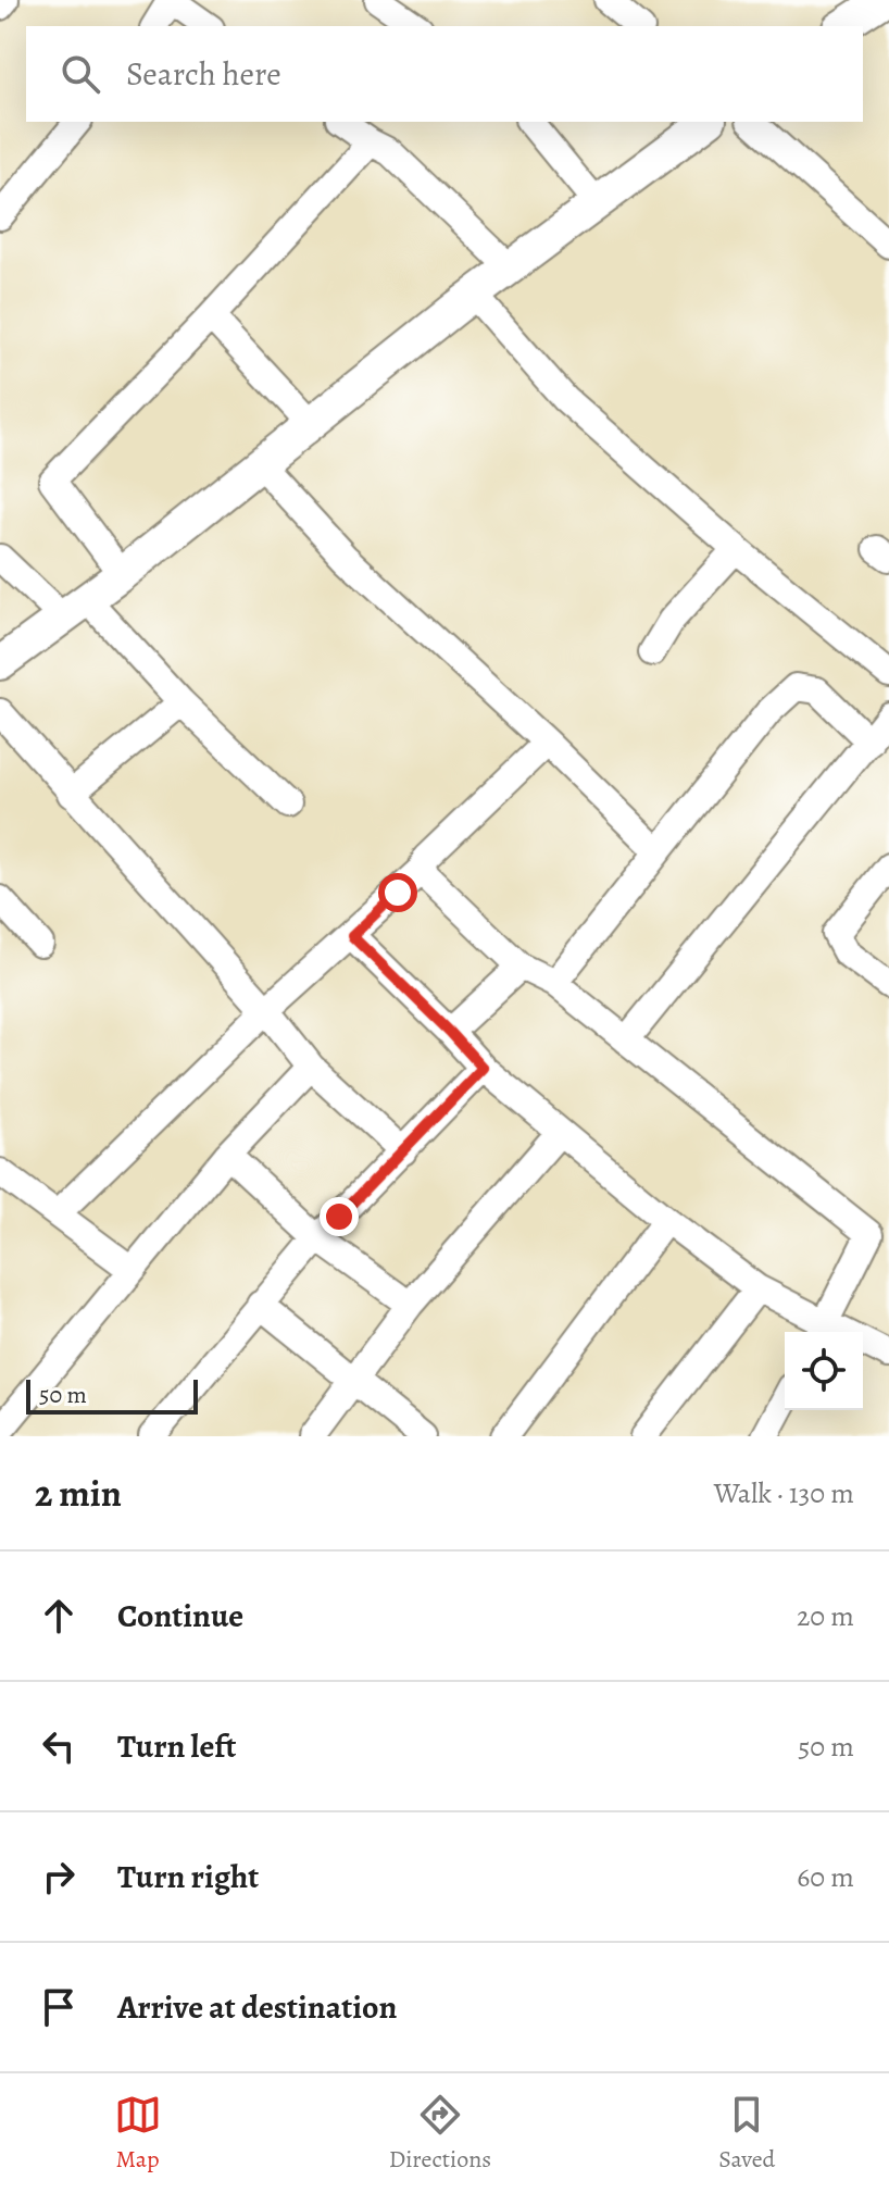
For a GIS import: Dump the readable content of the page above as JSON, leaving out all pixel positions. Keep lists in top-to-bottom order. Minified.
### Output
{"scale_bar":"50 m","page":{"search":"Search here","scale":"50 m","heading":["2 min","Walk · 130 m"],"list":[["Continue","20 m"],["Turn left","50 m"],["Turn right","60 m"],"Arrive at destination"],"nav":["Map","Directions","Saved"]}}
